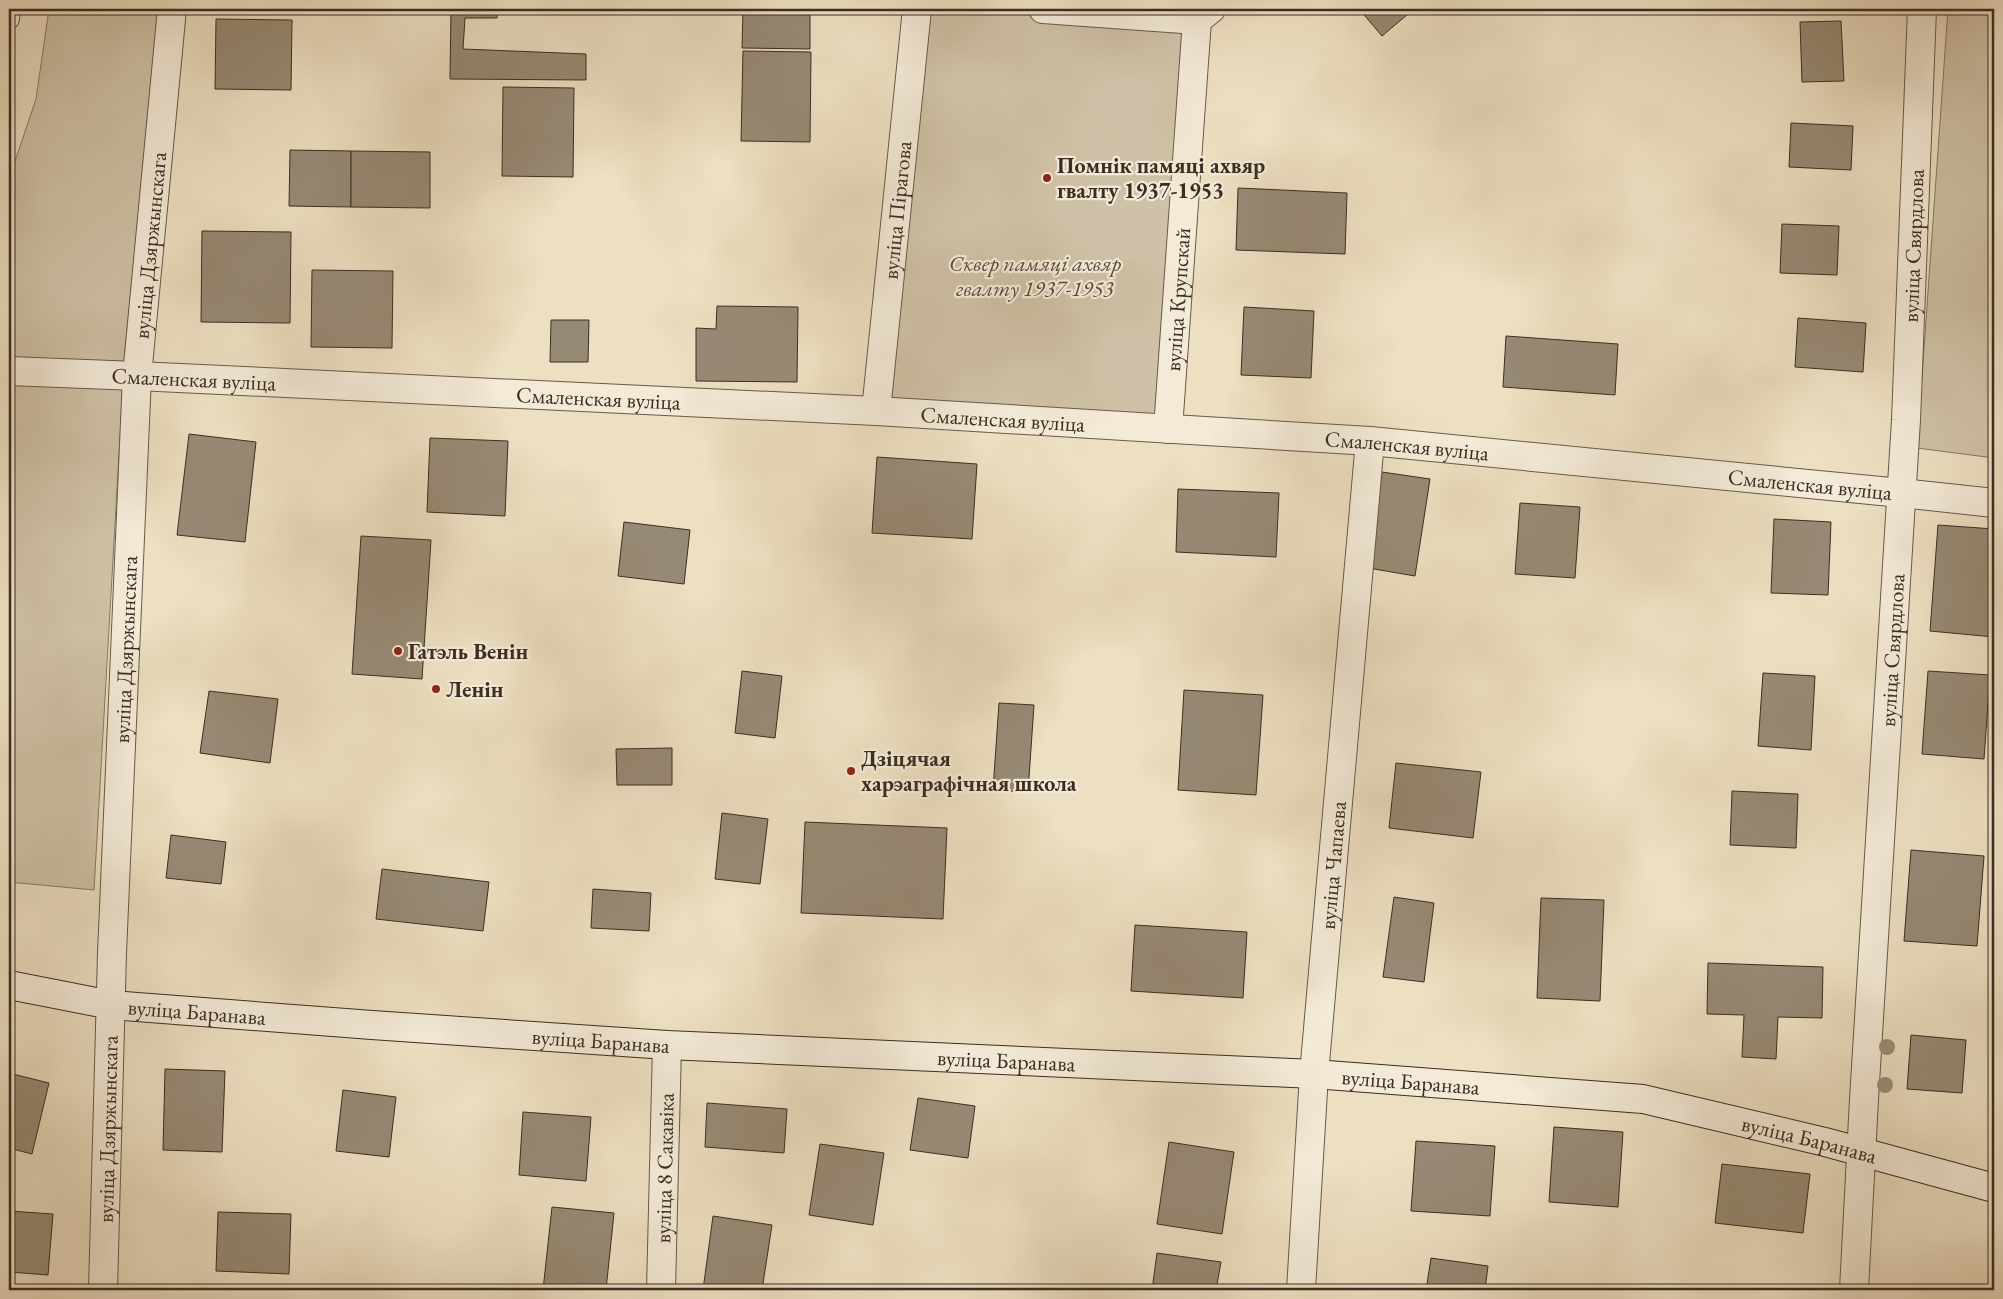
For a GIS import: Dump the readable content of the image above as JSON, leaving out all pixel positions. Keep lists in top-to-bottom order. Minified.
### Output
{"streets":{"street":["вуліца Пірагова","вуліца Дзяржынскага","вуліца Свярдлова","вуліца Крупскай","Смаленская вуліца","вуліца Чапаева","вуліца Баранава","вуліца 8 Сакавіка"]},"crossings":[["вуліца Пірагова","Смаленская вуліца"],["вуліца Дзяржынскага","Смаленская вуліца"],["вуліца Дзяржынскага","вуліца Баранава"],["вуліца Свярдлова","Смаленская вуліца"],["вуліца Свярдлова","вуліца Баранава"],["вуліца Крупскай","Смаленская вуліца"],["Смаленская вуліца","вуліца Чапаева"],["вуліца Чапаева","вуліца Баранава"],["вуліца Баранава","вуліца 8 Сакавіка"]],"parks":["Сквер памяці ахвяр гвалту 1937-1953"],"places":["Помнік памяці ахвяр гвалту 1937-1953","Гатэль Венін","Ленін","Дзіцячая харэаграфічная школа"]}
